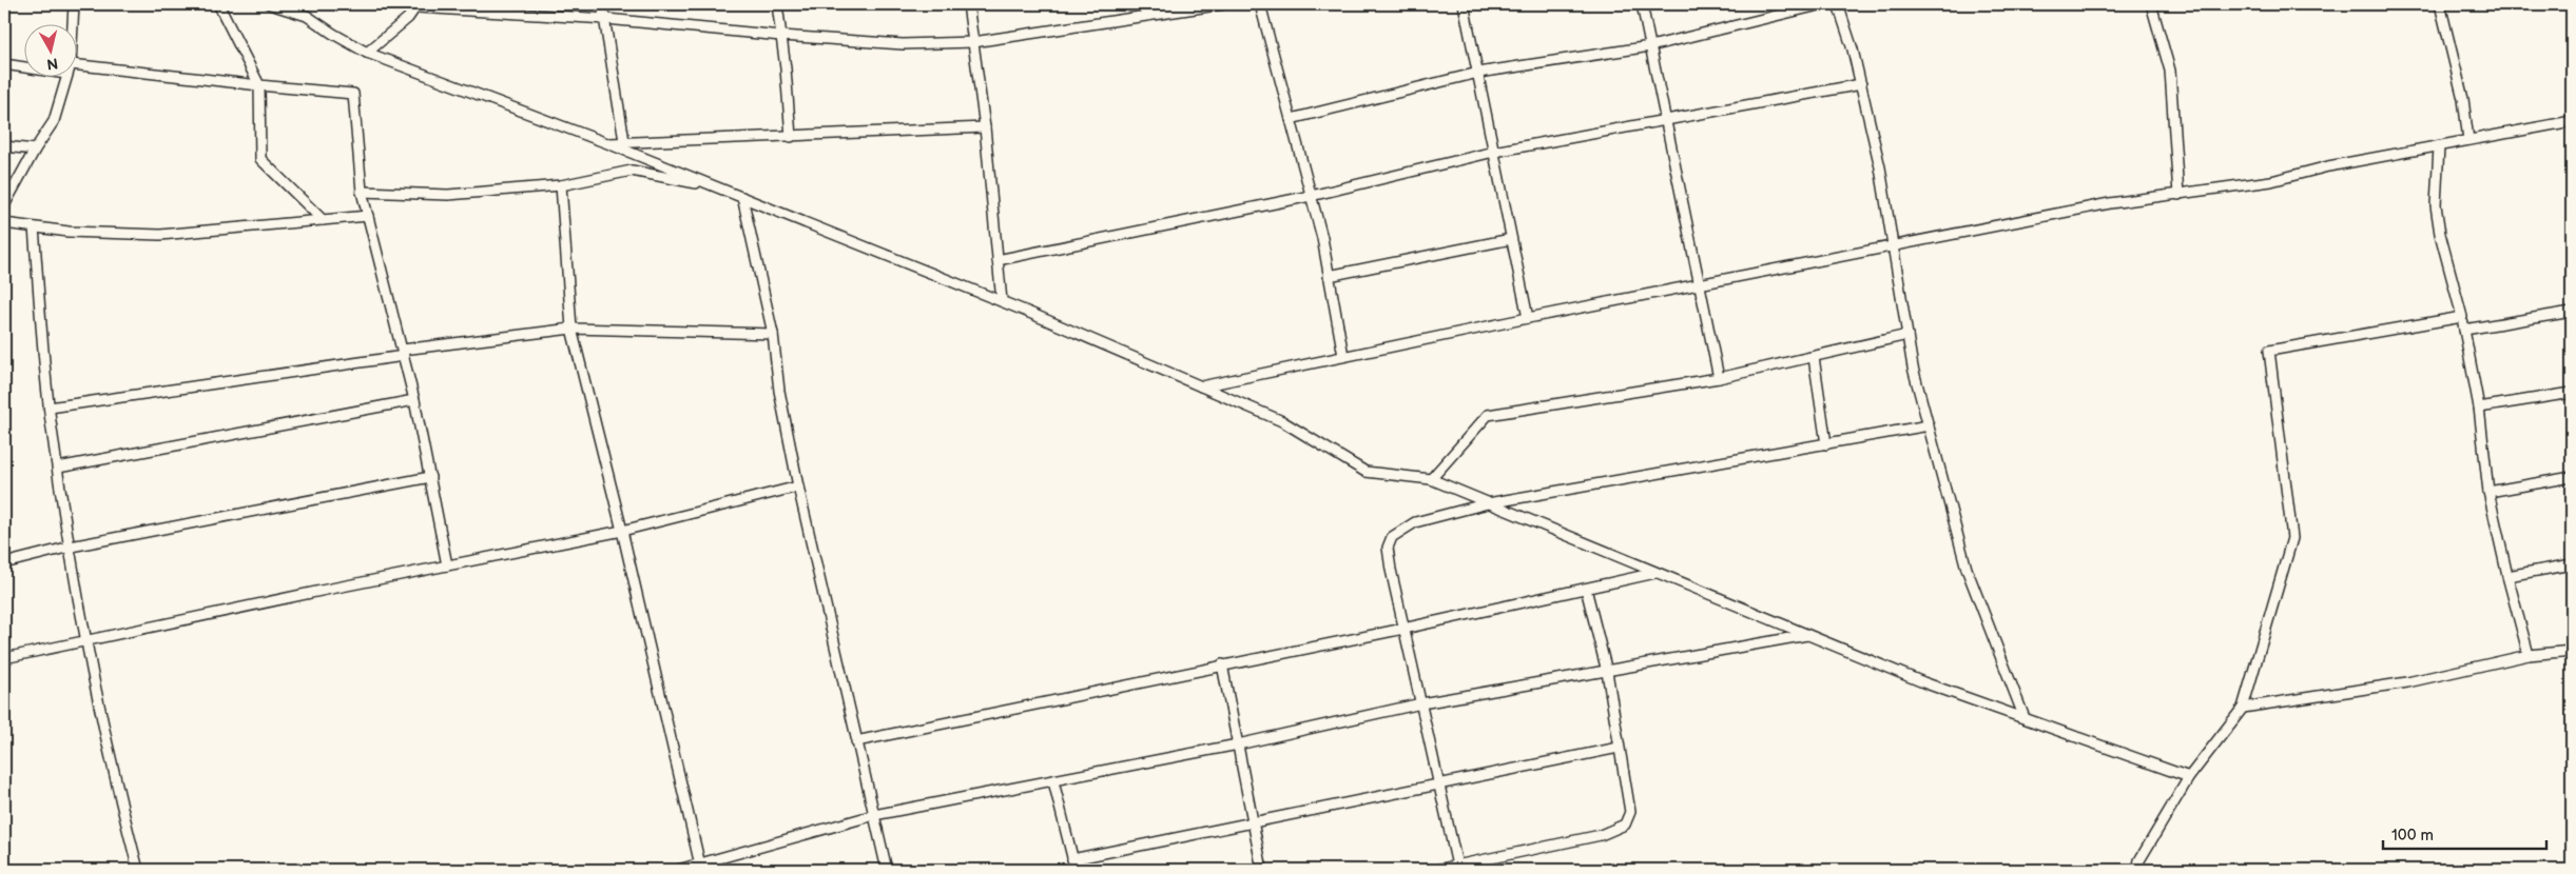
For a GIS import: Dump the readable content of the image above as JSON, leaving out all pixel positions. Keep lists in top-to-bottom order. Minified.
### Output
{"scale_bar":"100 m","north":"bottom"}
